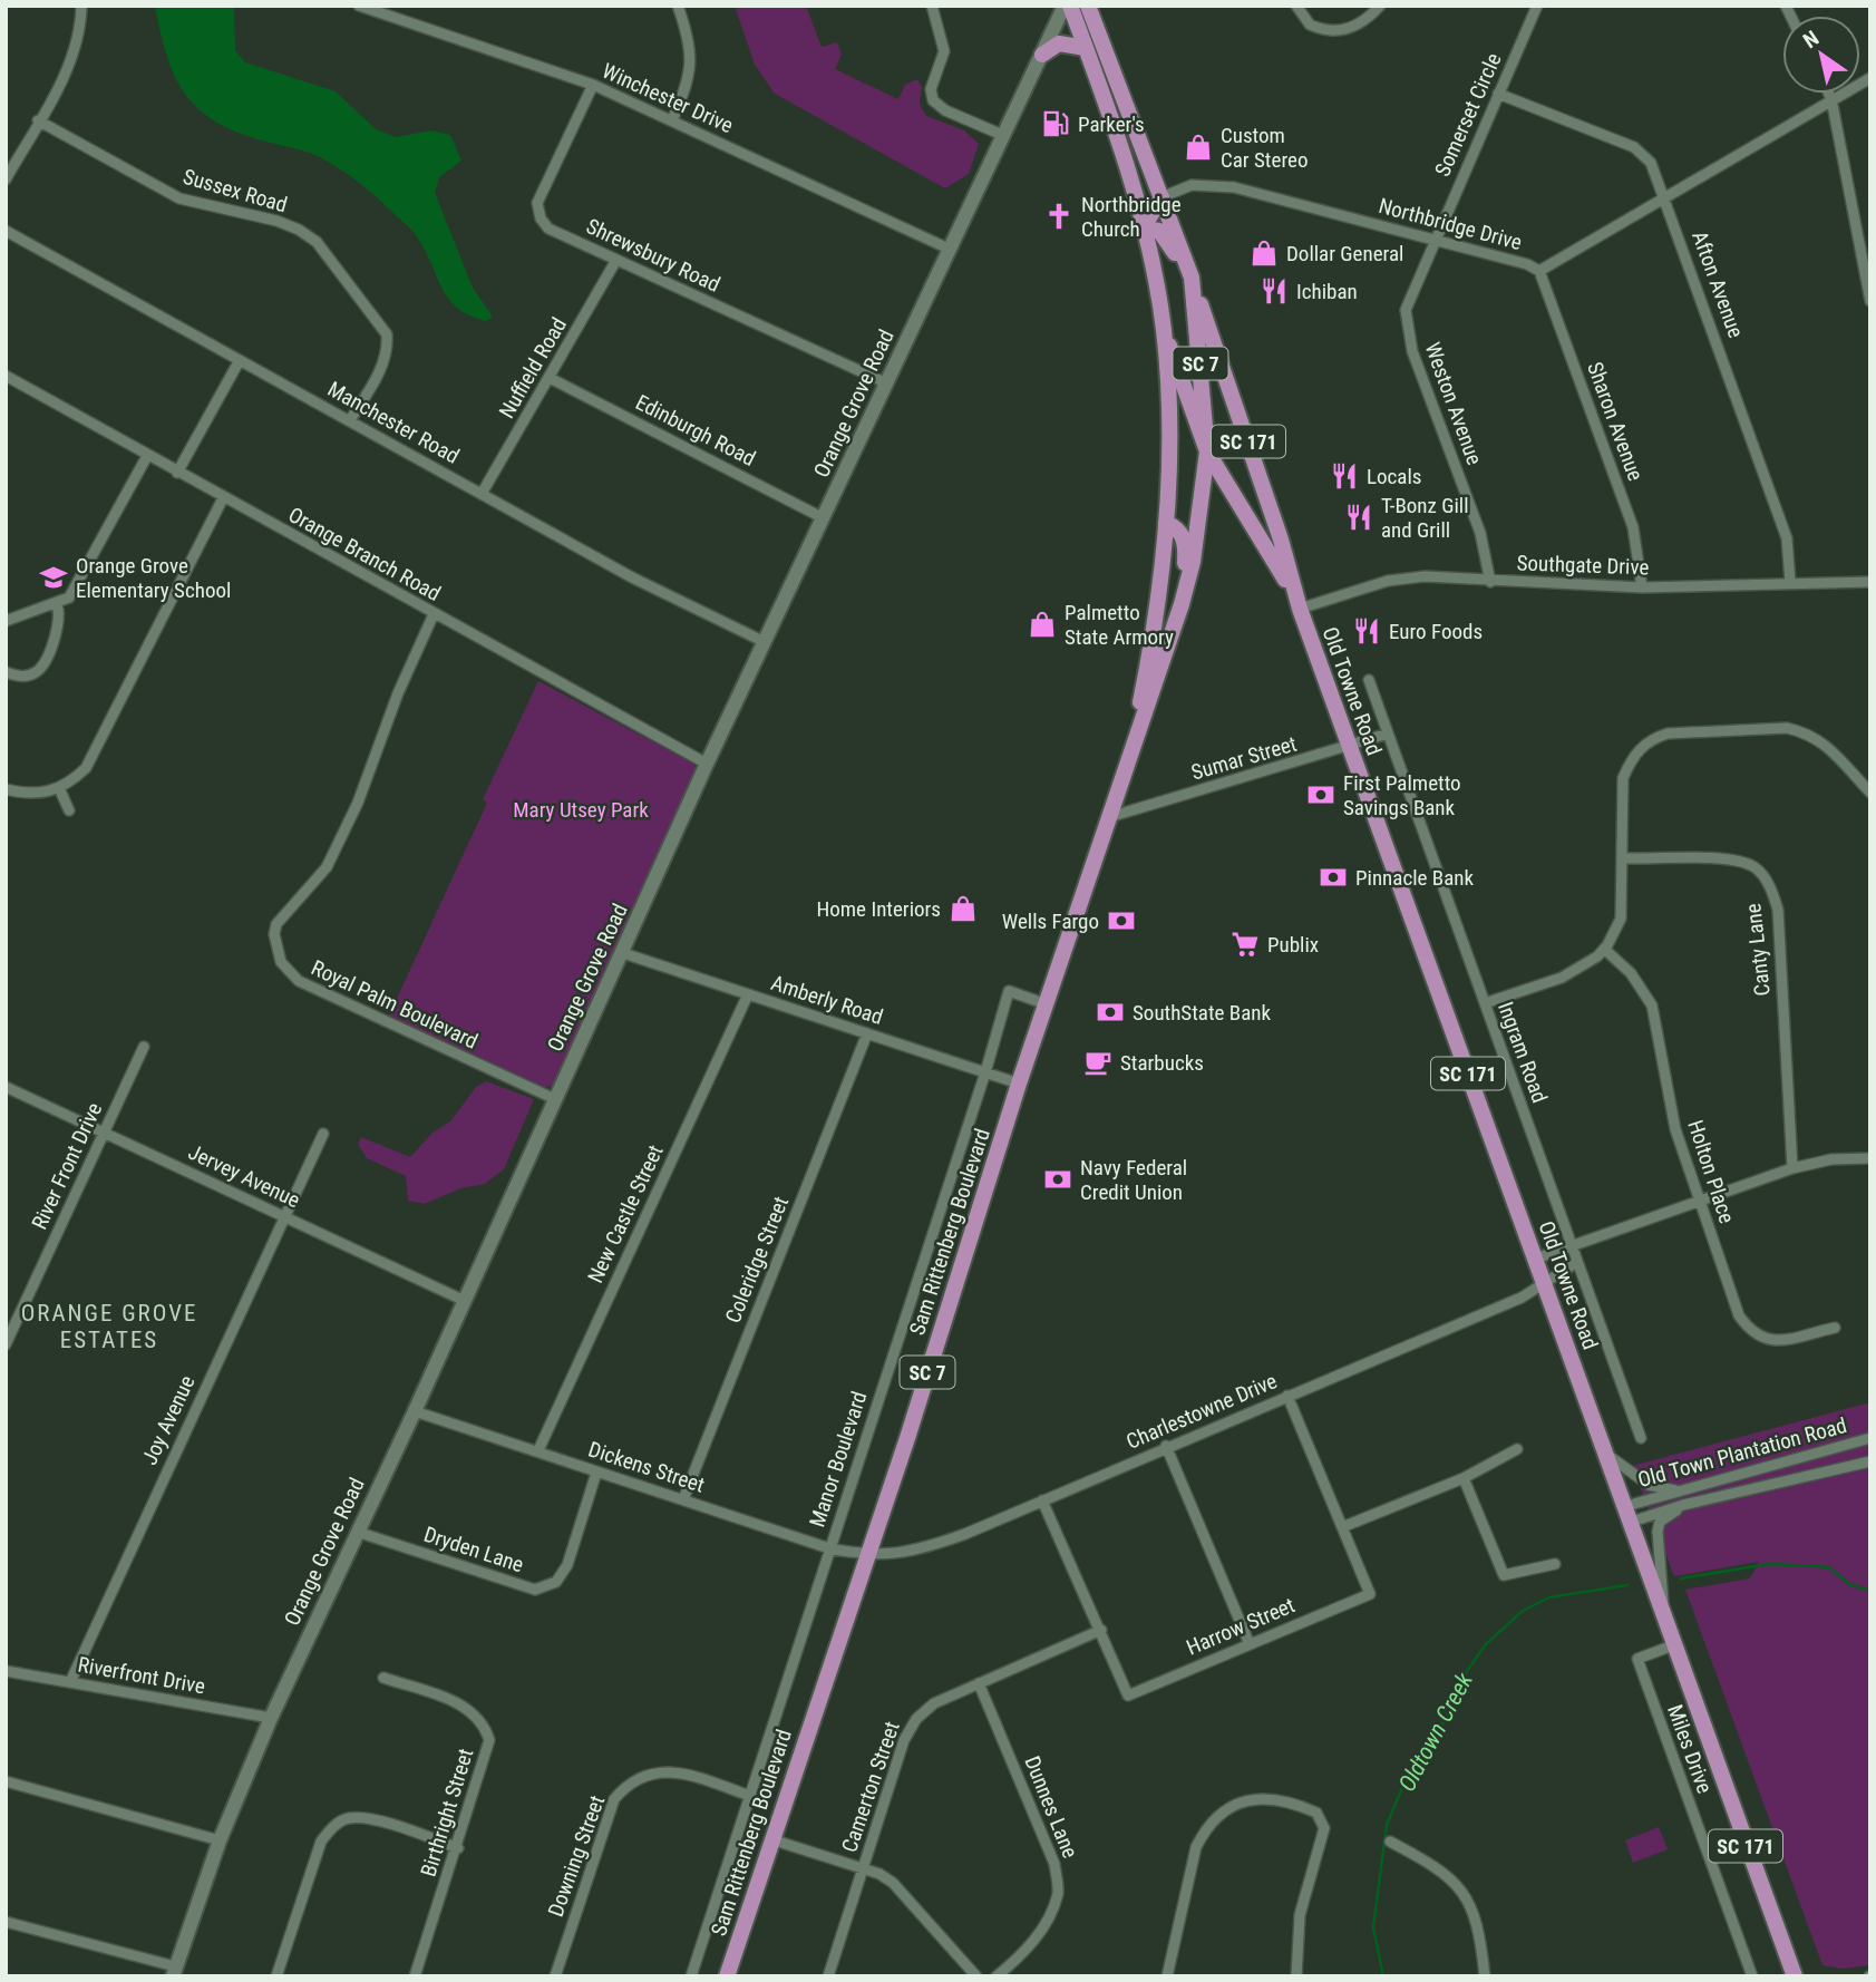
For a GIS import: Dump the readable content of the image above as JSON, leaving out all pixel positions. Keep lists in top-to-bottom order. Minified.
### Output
{"streets":{"main road":["SC 7","SC 171","Old Towne Road","Sam Rittenberg Boulevard"],"street":["Winchester Drive","Somerset Circle","Sussex Road","Northbridge Drive","Shrewsbury Road","Afton Avenue","Nuffield Road","Orange Grove Road","Weston Avenue","Sharon Avenue","Manchester Road","Edinburgh Road","Orange Branch Road","Southgate Drive","Sumar Street","Canty Lane","Amberly Road","Royal Palm Boulevard","Ingram Road","River Front Drive","Holton Place","Jervey Avenue","New Castle Street","Coleridge Street","Charlestowne Drive","Joy Avenue","Old Town Plantation Road","Manor Boulevard","Dickens Street","Dryden Lane","Harrow Street","Riverfront Drive","Miles Drive","Camerton Street","Dunnes Lane","Birthright Street","Downing Street"]},"crossings":[["Winchester Drive","Shrewsbury Road"],["Winchester Drive","Orange Grove Road"],["Somerset Circle","Northbridge Drive"],["Somerset Circle","Afton Avenue"],["Somerset Circle","Weston Avenue"],["Sussex Road","Manchester Road"],["Northbridge Drive","Afton Avenue"],["Northbridge Drive","Weston Avenue"],["Northbridge Drive","Sharon Avenue"],["Northbridge Drive","Sam Rittenberg Boulevard"],["Shrewsbury Road","Nuffield Road"],["Shrewsbury Road","Orange Grove Road"],["Afton Avenue","Southgate Drive"],["Nuffield Road","Manchester Road"],["Nuffield Road","Edinburgh Road"],["Orange Grove Road","Manchester Road"],["Orange Grove Road","Edinburgh Road"],["Orange Grove Road","Orange Branch Road"],["Orange Grove Road","Amberly Road"],["Orange Grove Road","Royal Palm Boulevard"],["Orange Grove Road","Jervey Avenue"],["Orange Grove Road","Sam Rittenberg Boulevard"],["Orange Grove Road","Dickens Street"],["Orange Grove Road","Dryden Lane"],["Orange Grove Road","Riverfront Drive"],["Weston Avenue","Southgate Drive"],["Sharon Avenue","Southgate Drive"],["Orange Branch Road","Royal Palm Boulevard"],["Southgate Drive","Old Towne Road"],["Old Towne Road","Sumar Street"],["Old Towne Road","Sam Rittenberg Boulevard"],["Old Towne Road","Charlestowne Drive"],["Old Towne Road","Old Town Plantation Road"],["Old Towne Road","Miles Drive"],["Sumar Street","Ingram Road"],["Sumar Street","Sam Rittenberg Boulevard"],["Amberly Road","New Castle Street"],["Amberly Road","Sam Rittenberg Boulevard"],["Amberly Road","Coleridge Street"],["Amberly Road","Manor Boulevard"],["Ingram Road","Charlestowne Drive"],["River Front Drive","Jervey Avenue"],["Jervey Avenue","Joy Avenue"],["New Castle Street","Dickens Street"],["Sam Rittenberg Boulevard","Charlestowne Drive"],["Sam Rittenberg Boulevard","Manor Boulevard"],["Sam Rittenberg Boulevard","Dickens Street"],["Coleridge Street","Dickens Street"],["Charlestowne Drive","Dickens Street"],["Joy Avenue","Riverfront Drive"],["Manor Boulevard","Dickens Street"],["Manor Boulevard","Downing Street"],["Dickens Street","Dryden Lane"],["Harrow Street","Camerton Street"],["Camerton Street","Dunnes Lane"]],"districts":["ORANGE GROVE ESTATES"],"water":["Oldtown Creek"],"parks":["Mary Utsey Park"],"places":{"fuel station":["Parker's"],"shop":["Custom Car Stereo","Dollar General","Palmetto State Armory","Home Interiors"],"church":["Northbridge Church"],"restaurant":["Ichiban","Locals","T-Bonz Gill and Grill","Euro Foods"],"school or university":["Orange Grove Elementary School"],"bank":["First Palmetto Savings Bank","Pinnacle Bank","Wells Fargo","SouthState Bank","Navy Federal Credit Union"],"supermarket":["Publix"],"cafe":["Starbucks"]},"north":"top left"}
